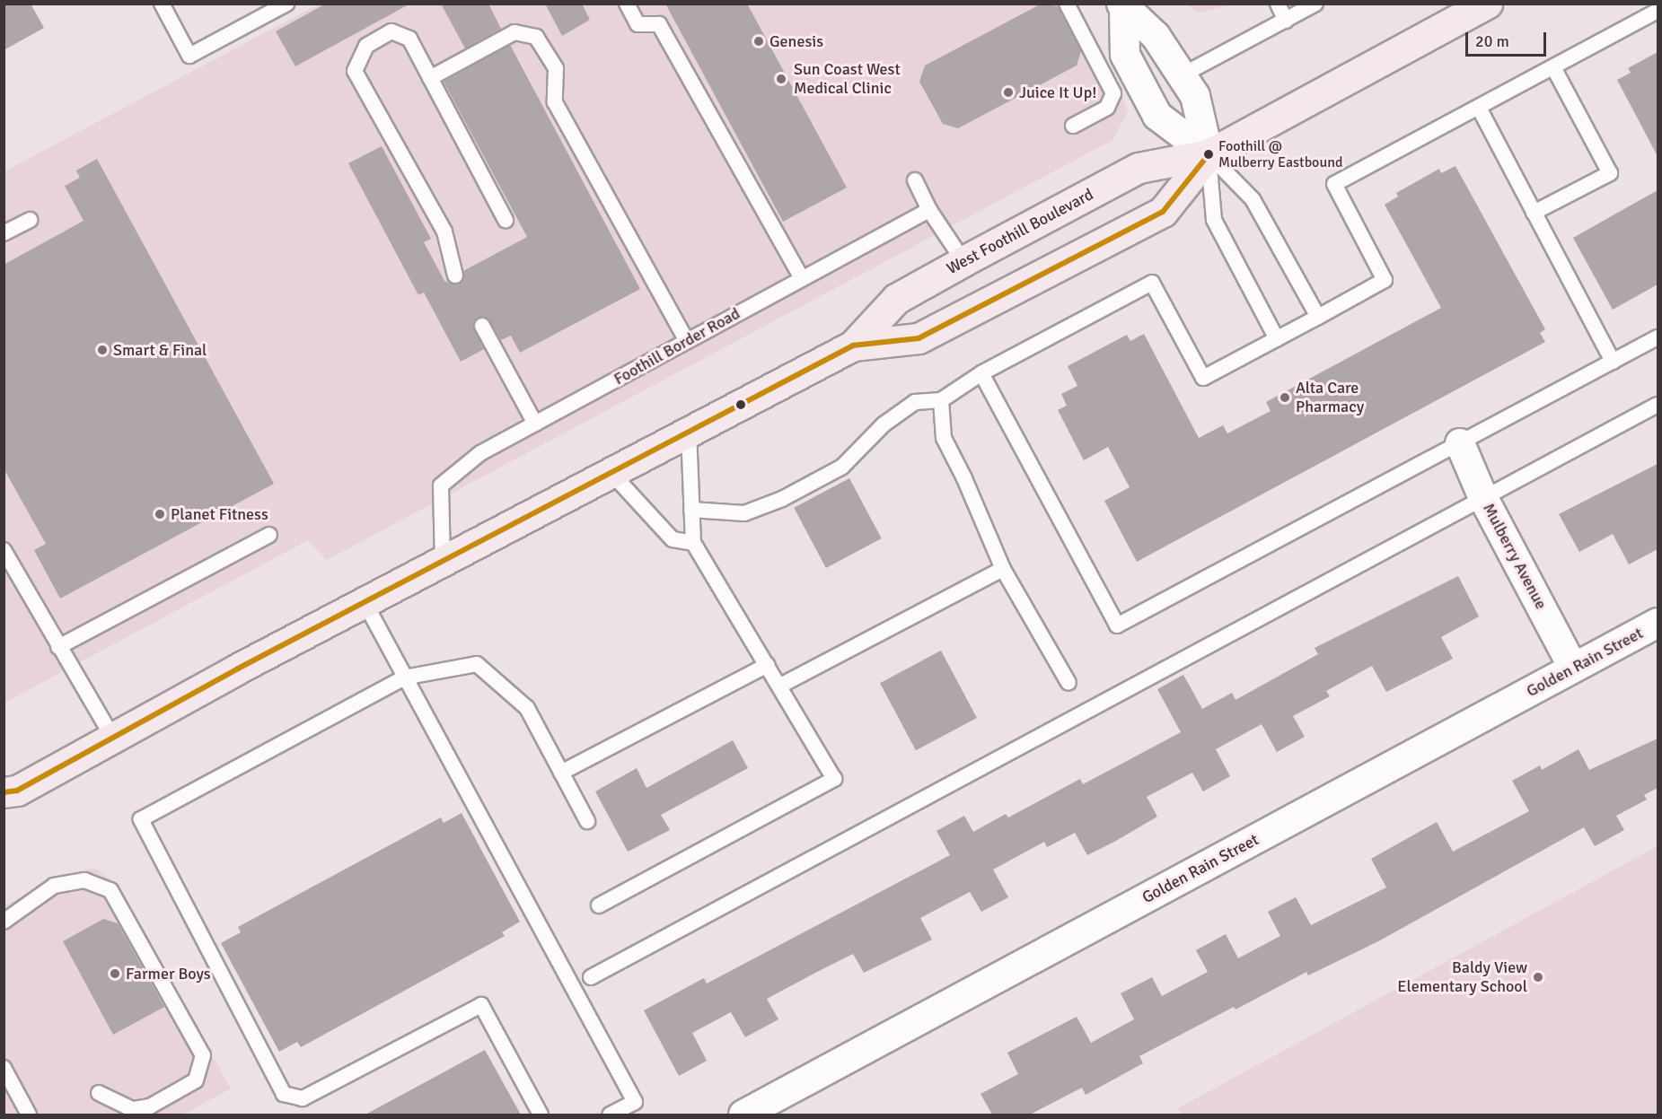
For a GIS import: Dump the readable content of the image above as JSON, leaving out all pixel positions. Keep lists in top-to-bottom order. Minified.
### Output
{"streets":{"main road":["West Foothill Boulevard"],"street":["Mulberry Avenue","Golden Rain Street"],"lane":["Foothill Border Road"]},"crossings":[["West Foothill Boulevard","Foothill Border Road"],["Mulberry Avenue","Golden Rain Street"]],"places":["Genesis","Sun Coast West Medical Clinic","Juice It Up!","Foothill @ Mulberry Eastbound","Smart & Final","Alta Care Pharmacy","Planet Fitness","Farmer Boys","Baldy View Elementary School"],"scale_bar":"20 m"}
